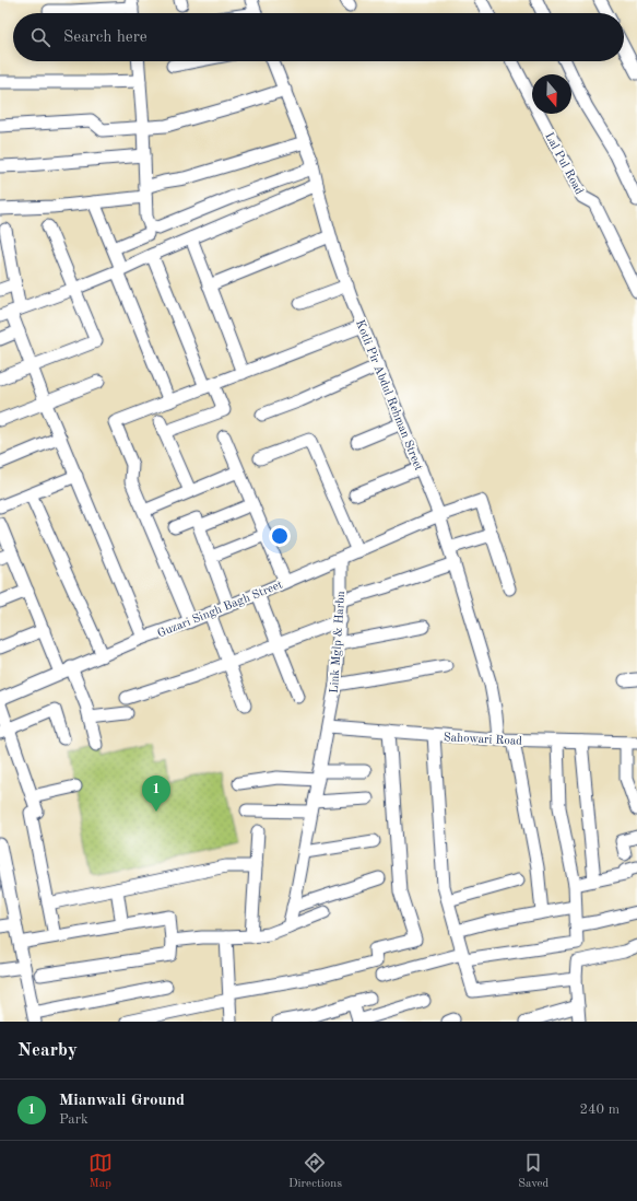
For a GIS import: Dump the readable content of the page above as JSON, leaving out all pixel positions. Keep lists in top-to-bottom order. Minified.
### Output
{"streets":{"street":["Lal Pul Road","Kotli Pir Abdul Rehman Street","Guzari Singh Bagh Street","Link Mglp & Harbn","Sahowari Road"]},"crossings":[["Kotli Pir Abdul Rehman Street","Guzari Singh Bagh Street"],["Kotli Pir Abdul Rehman Street","Sahowari Road"],["Guzari Singh Bagh Street","Link Mglp & Harbn"],["Link Mglp & Harbn","Sahowari Road"]],"north":"bottom","page":{"search":"Search here","pins":"1","heading":"Nearby","list":[{"mark":"1","name":"Mianwali Ground","note":"Park","value":"240 m"}],"nav":["Map","Directions","Saved"]}}
